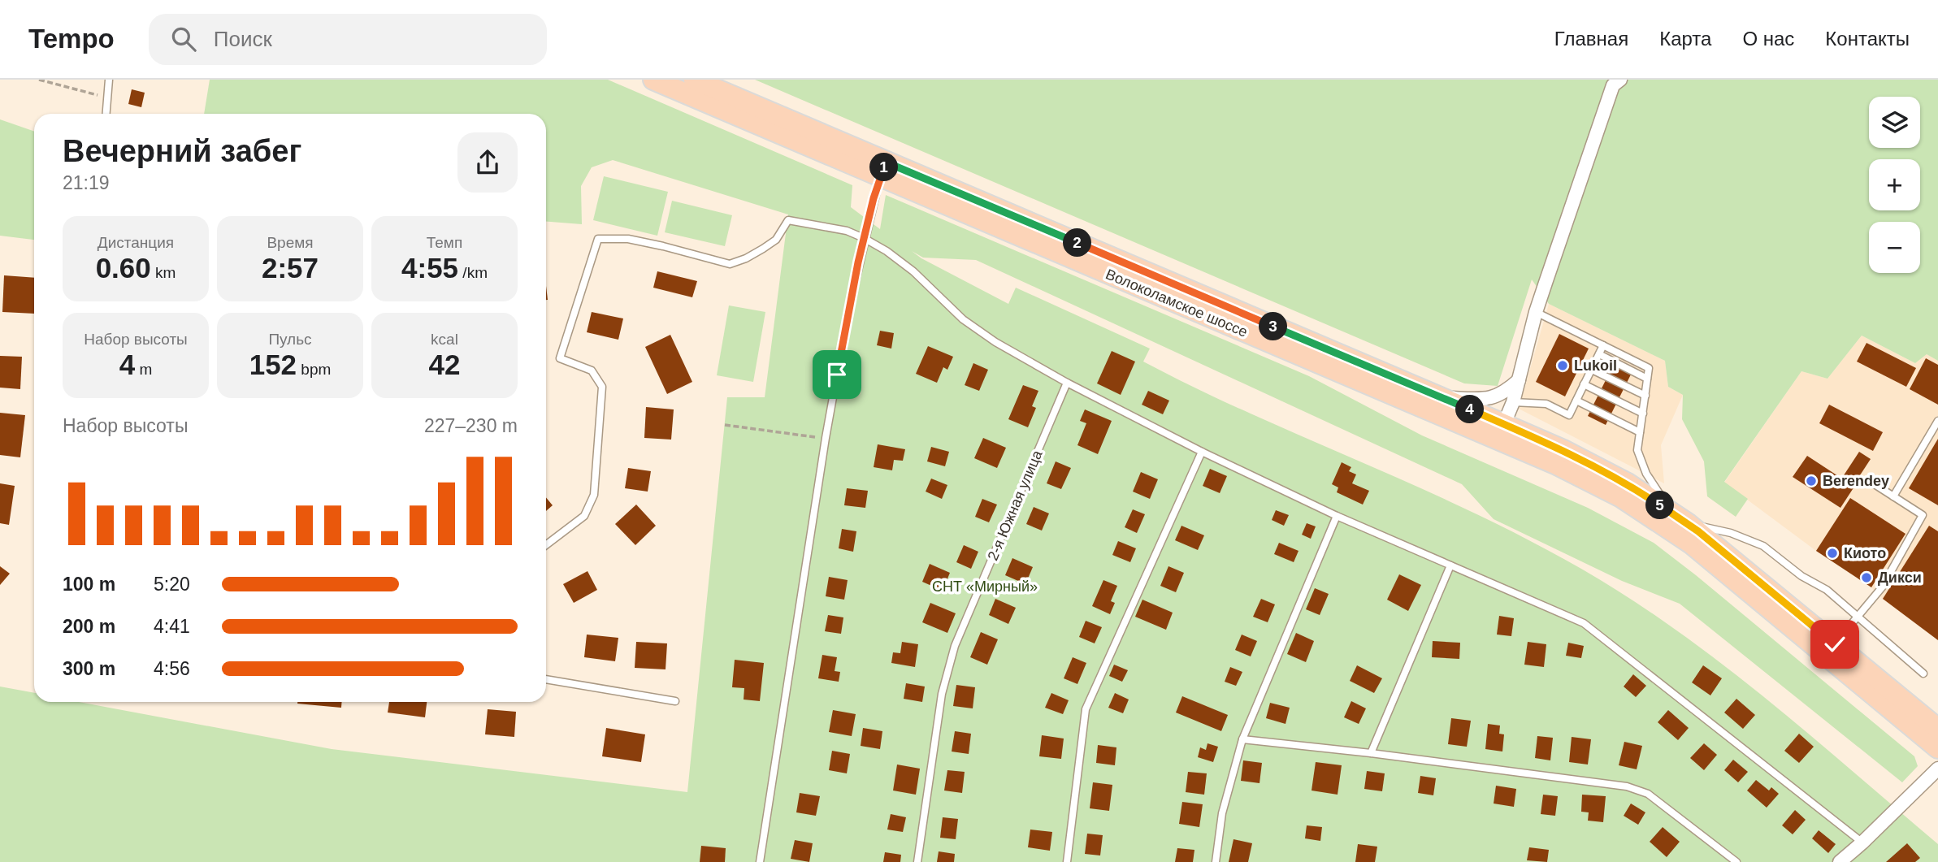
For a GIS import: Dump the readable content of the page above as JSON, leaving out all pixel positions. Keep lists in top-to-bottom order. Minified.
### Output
{"streets":{"main road":["Волоколамское шоссе"],"lane":["2-я Южная улица"]},"parks":["СНТ «Мирный»"],"places":["Lukoil","Berendey","Киото","Дикси"],"page":{"header":"Tempo","search":"Поиск","nav":["Главная","Карта","О нас","Контакты"],"map_buttons":["+","−"],"heading":["Вечерний забег","21:19"],"pins":["1","2","3","4","5"],"stats":[["Дистанция","0.60 km"],["Время","2:57"],["Темп","4:55 /km"],["Набор высоты","4 m"],["Пульс","152 bpm"],["kcal","42"]],"chart":["Набор высоты","227–230 m"],"list":[{"name":"100 m","note":"5:20"},{"name":"200 m","note":"4:41"},{"name":"300 m","note":"4:56"}]}}
